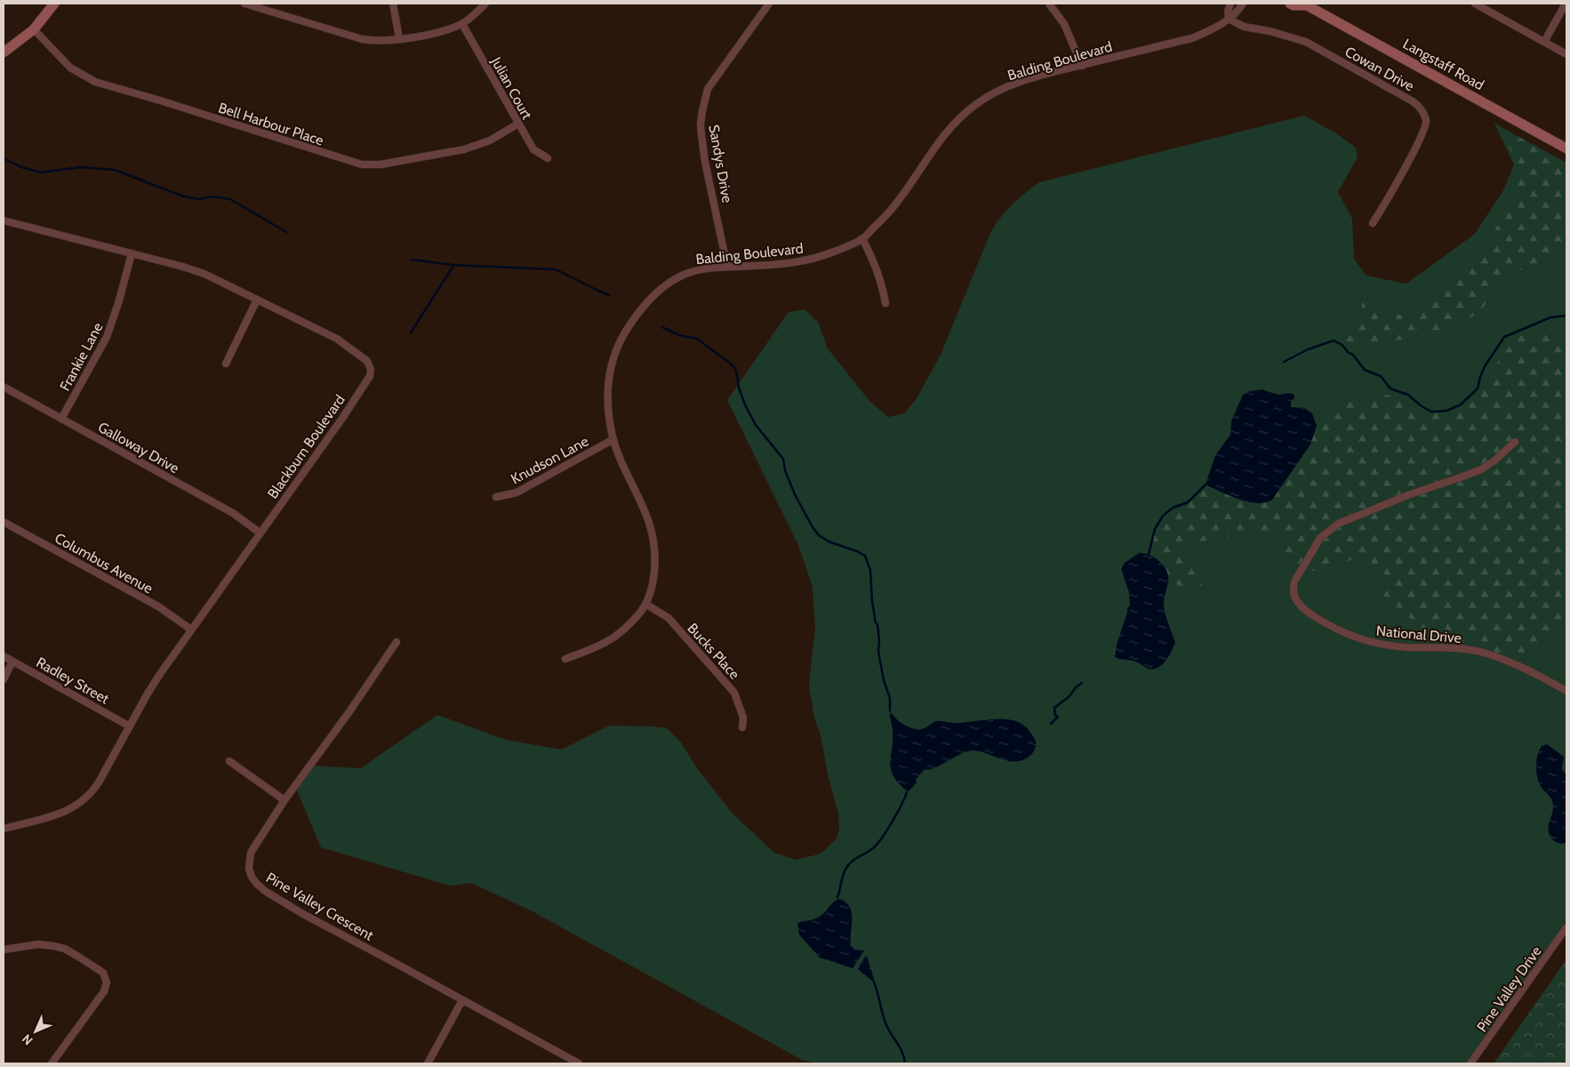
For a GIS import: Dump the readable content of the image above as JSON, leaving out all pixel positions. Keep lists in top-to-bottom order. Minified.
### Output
{"streets":{"main road":["Langstaff Road"],"street":["Balding Boulevard","Cowan Drive","Julian Court","Bell Harbour Place","Sandys Drive","Frankie Lane","Blackburn Boulevard","Galloway Drive","Knudson Lane","Columbus Avenue","National Drive","Bucks Place","Radley Street","Pine Valley Crescent","Pine Valley Drive"]},"crossings":[["Balding Boulevard","Cowan Drive"],["Balding Boulevard","Sandys Drive"],["Balding Boulevard","Knudson Lane"],["Balding Boulevard","Bucks Place"],["Julian Court","Bell Harbour Place"],["Frankie Lane","Blackburn Boulevard"],["Frankie Lane","Galloway Drive"],["Blackburn Boulevard","Galloway Drive"],["Blackburn Boulevard","Columbus Avenue"],["Blackburn Boulevard","Radley Street"]],"north":"bottom left"}
